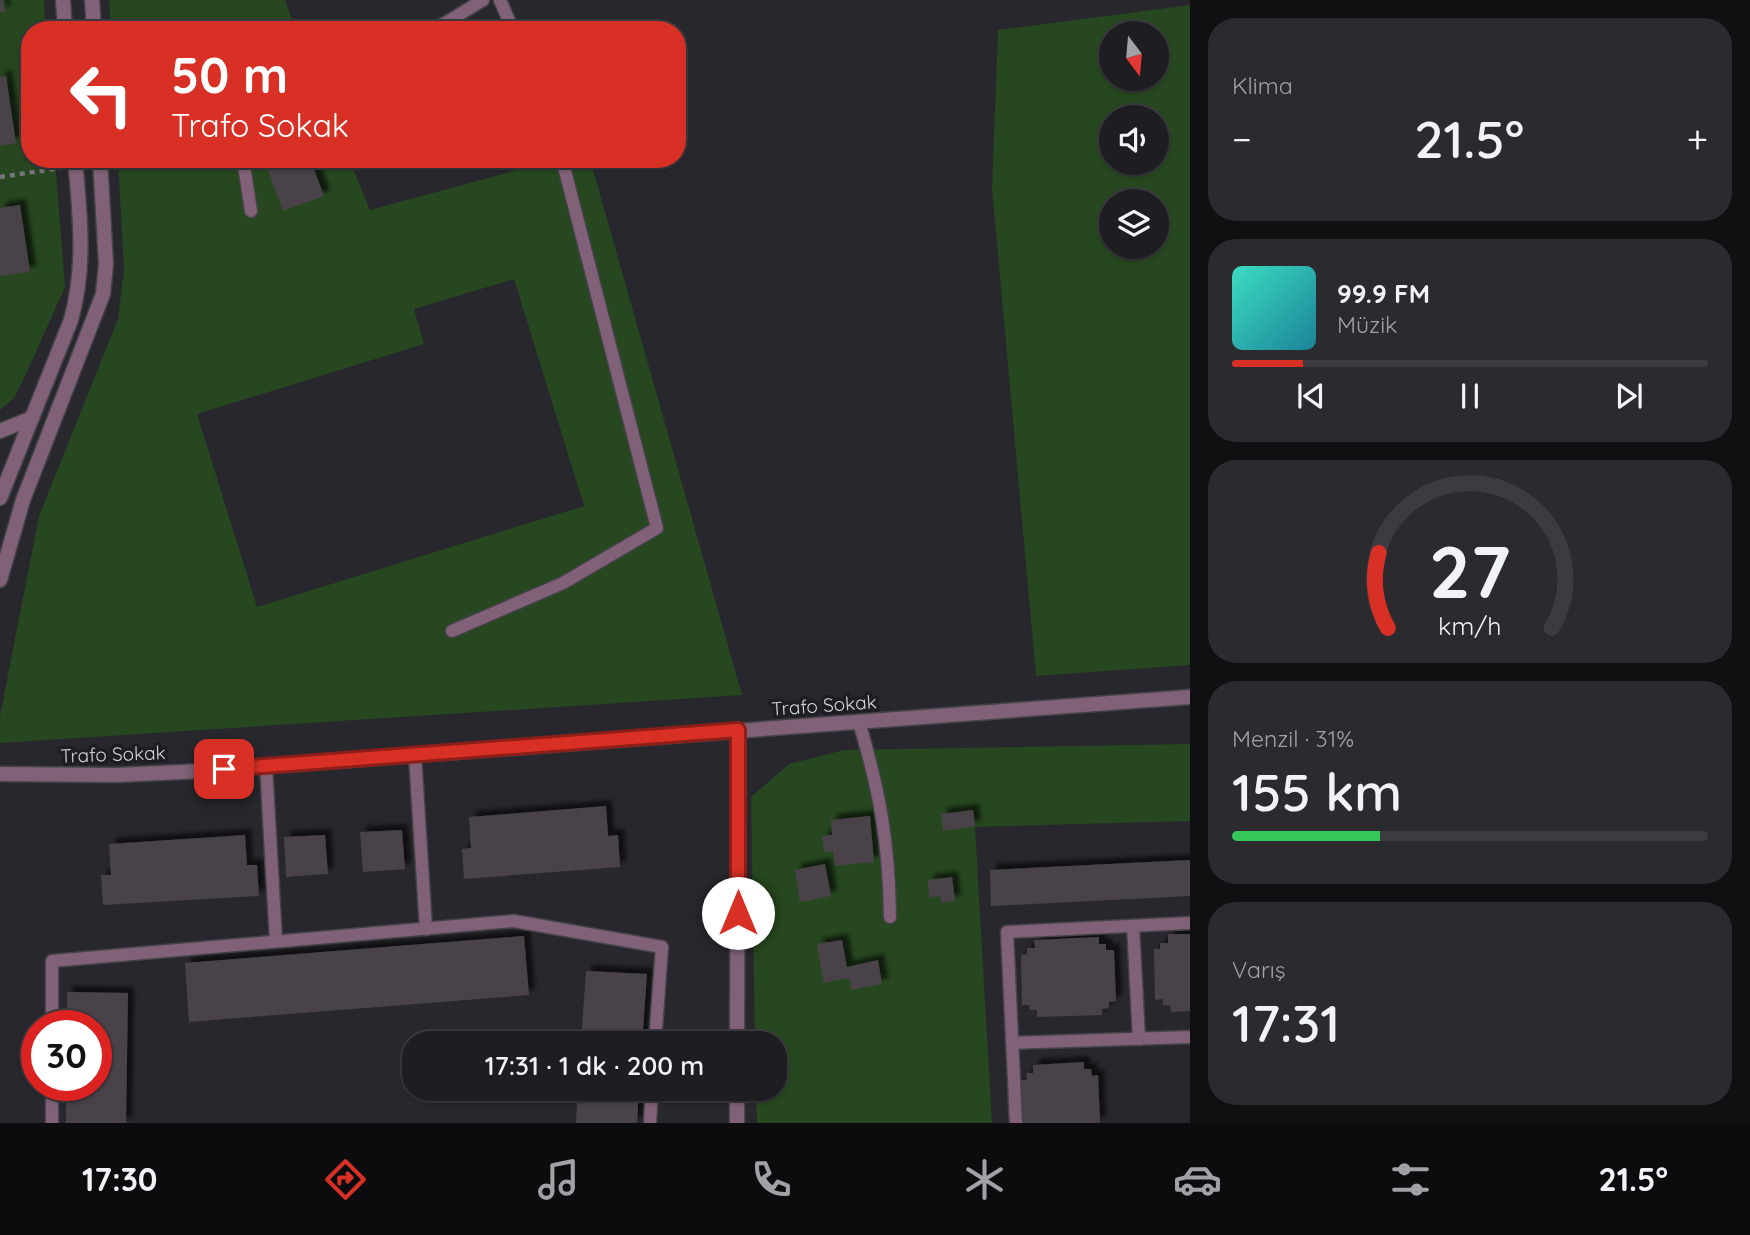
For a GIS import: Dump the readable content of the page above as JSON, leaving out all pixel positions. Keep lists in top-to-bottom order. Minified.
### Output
{"streets":{"street":["Trafo Sokak"]},"north":"bottom","page":{"tile":["Klima",["Menzil · 31%","155 km"],["Varış","17:31"]],"turn":["50 m","Trafo Sokak"],"heat":["−","21.5°","+"],"song":["99.9 FM","Müzik"],"limit":"30","trip":"17:31 · 1 dk · 200 m","tabs":["17:30","21.5°"],"gauge":["27","km/h"]}}
